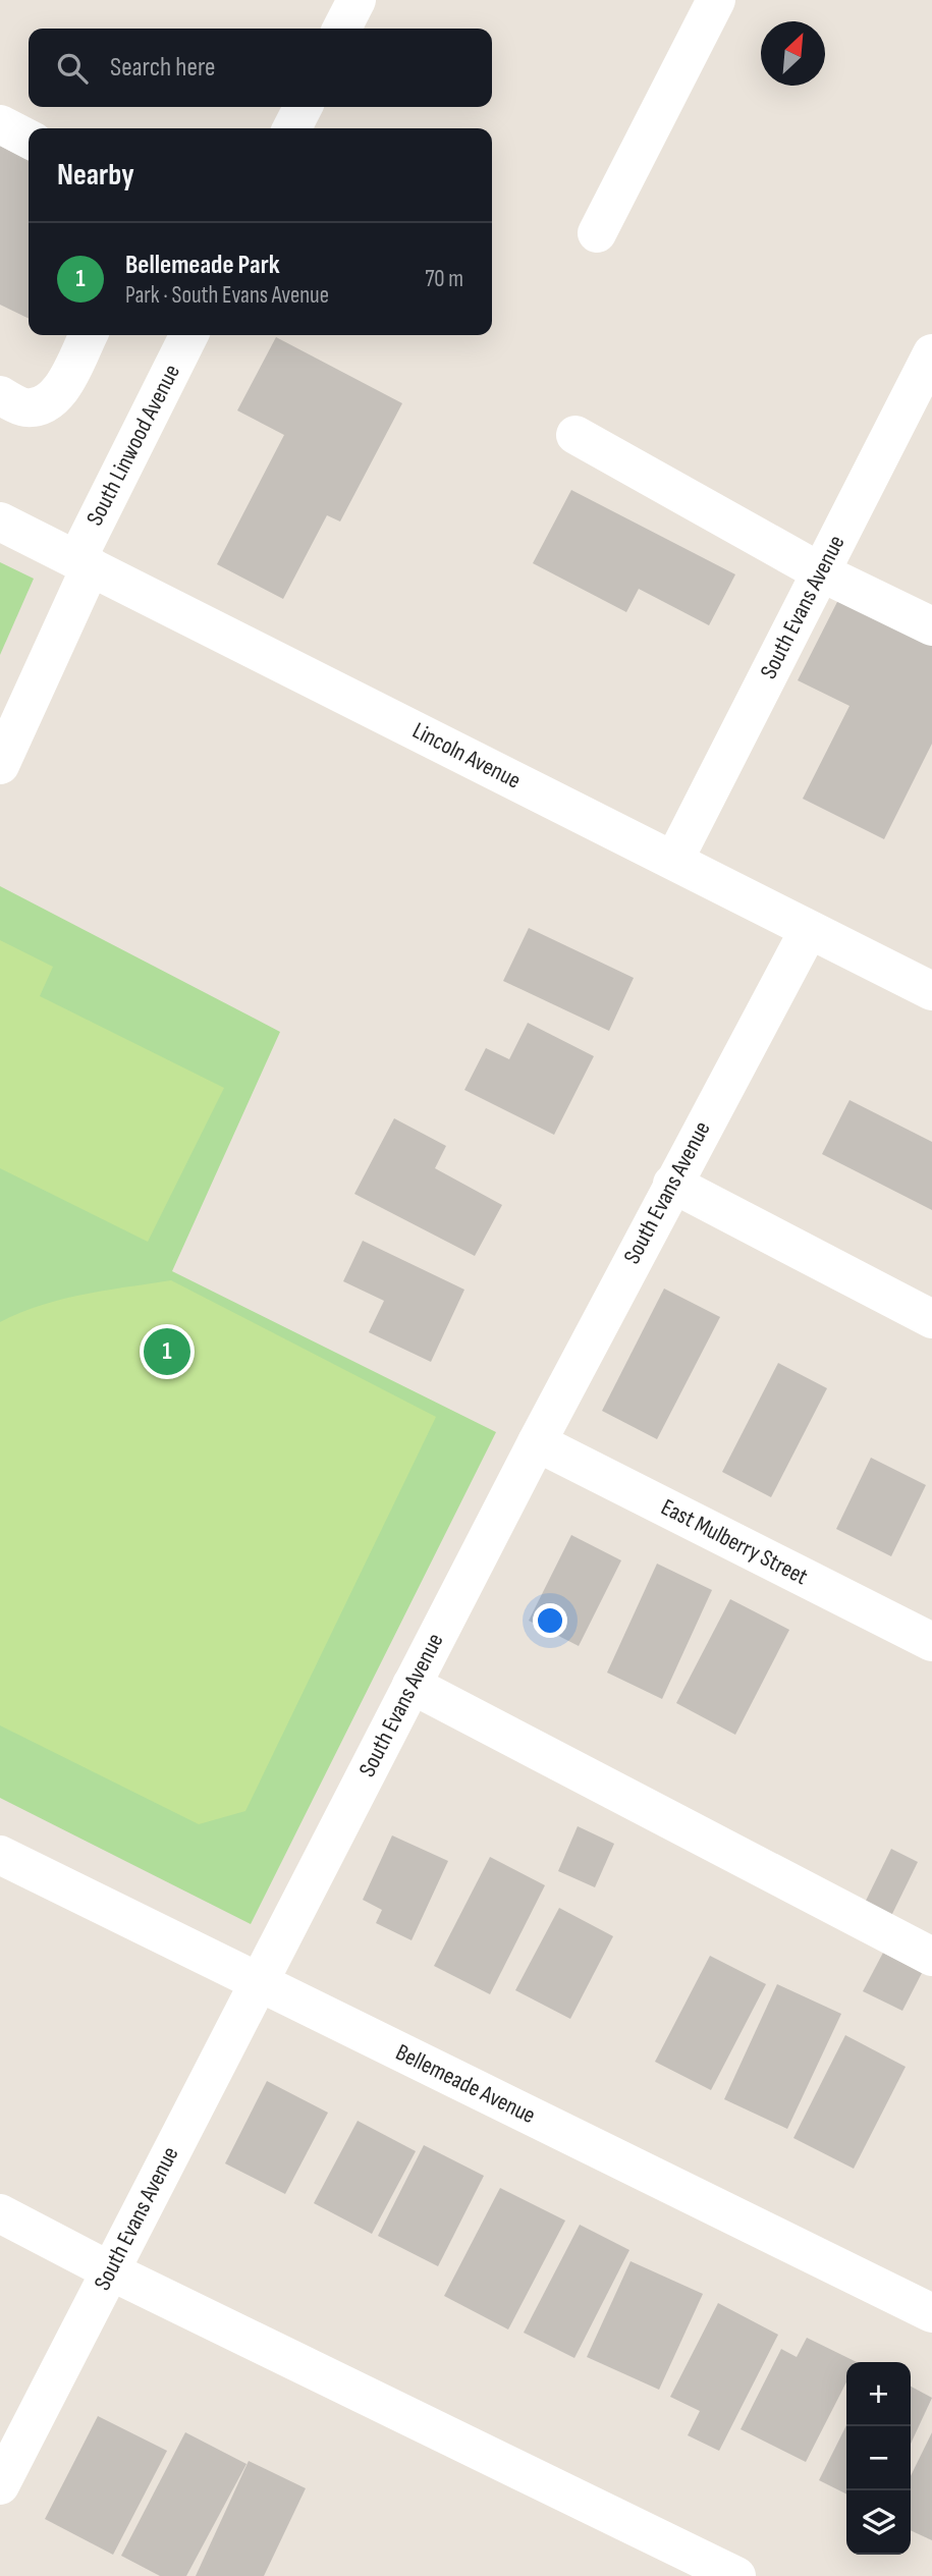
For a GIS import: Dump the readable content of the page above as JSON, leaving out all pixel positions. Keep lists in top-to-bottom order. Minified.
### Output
{"streets":{"street":["South Linwood Avenue","South Evans Avenue","Lincoln Avenue","East Mulberry Street","Bellemeade Avenue"]},"crossings":[["South Linwood Avenue","Lincoln Avenue"],["South Evans Avenue","Lincoln Avenue"],["South Evans Avenue","East Mulberry Street"],["South Evans Avenue","Bellemeade Avenue"]],"north":"top right","page":{"search":"Search here","heading":"Nearby","list":[{"mark":"1","name":"Bellemeade Park","note":"Park · South Evans Avenue","value":"70 m"}],"pins":"1","map_buttons":["+","−"]}}
